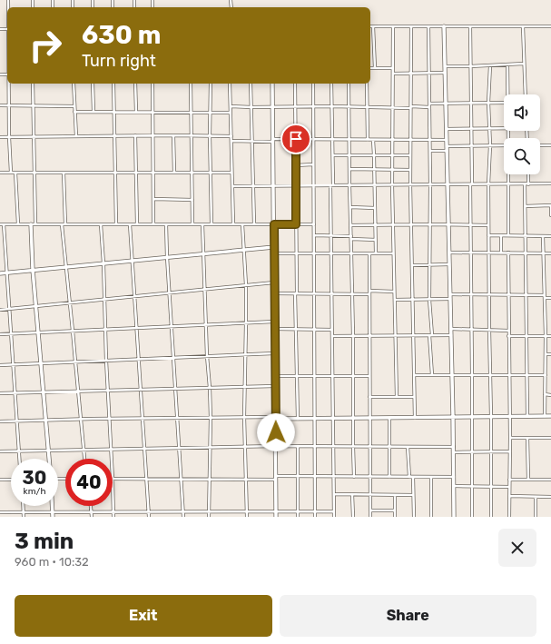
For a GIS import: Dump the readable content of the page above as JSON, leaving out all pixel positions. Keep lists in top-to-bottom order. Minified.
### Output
{"page":{"turn":["630 m","Turn right"],"speed":"30 km/h","limit":"40","heading":["3 min","960 m · 10:32"],"buttons":["Exit","Share"]}}
